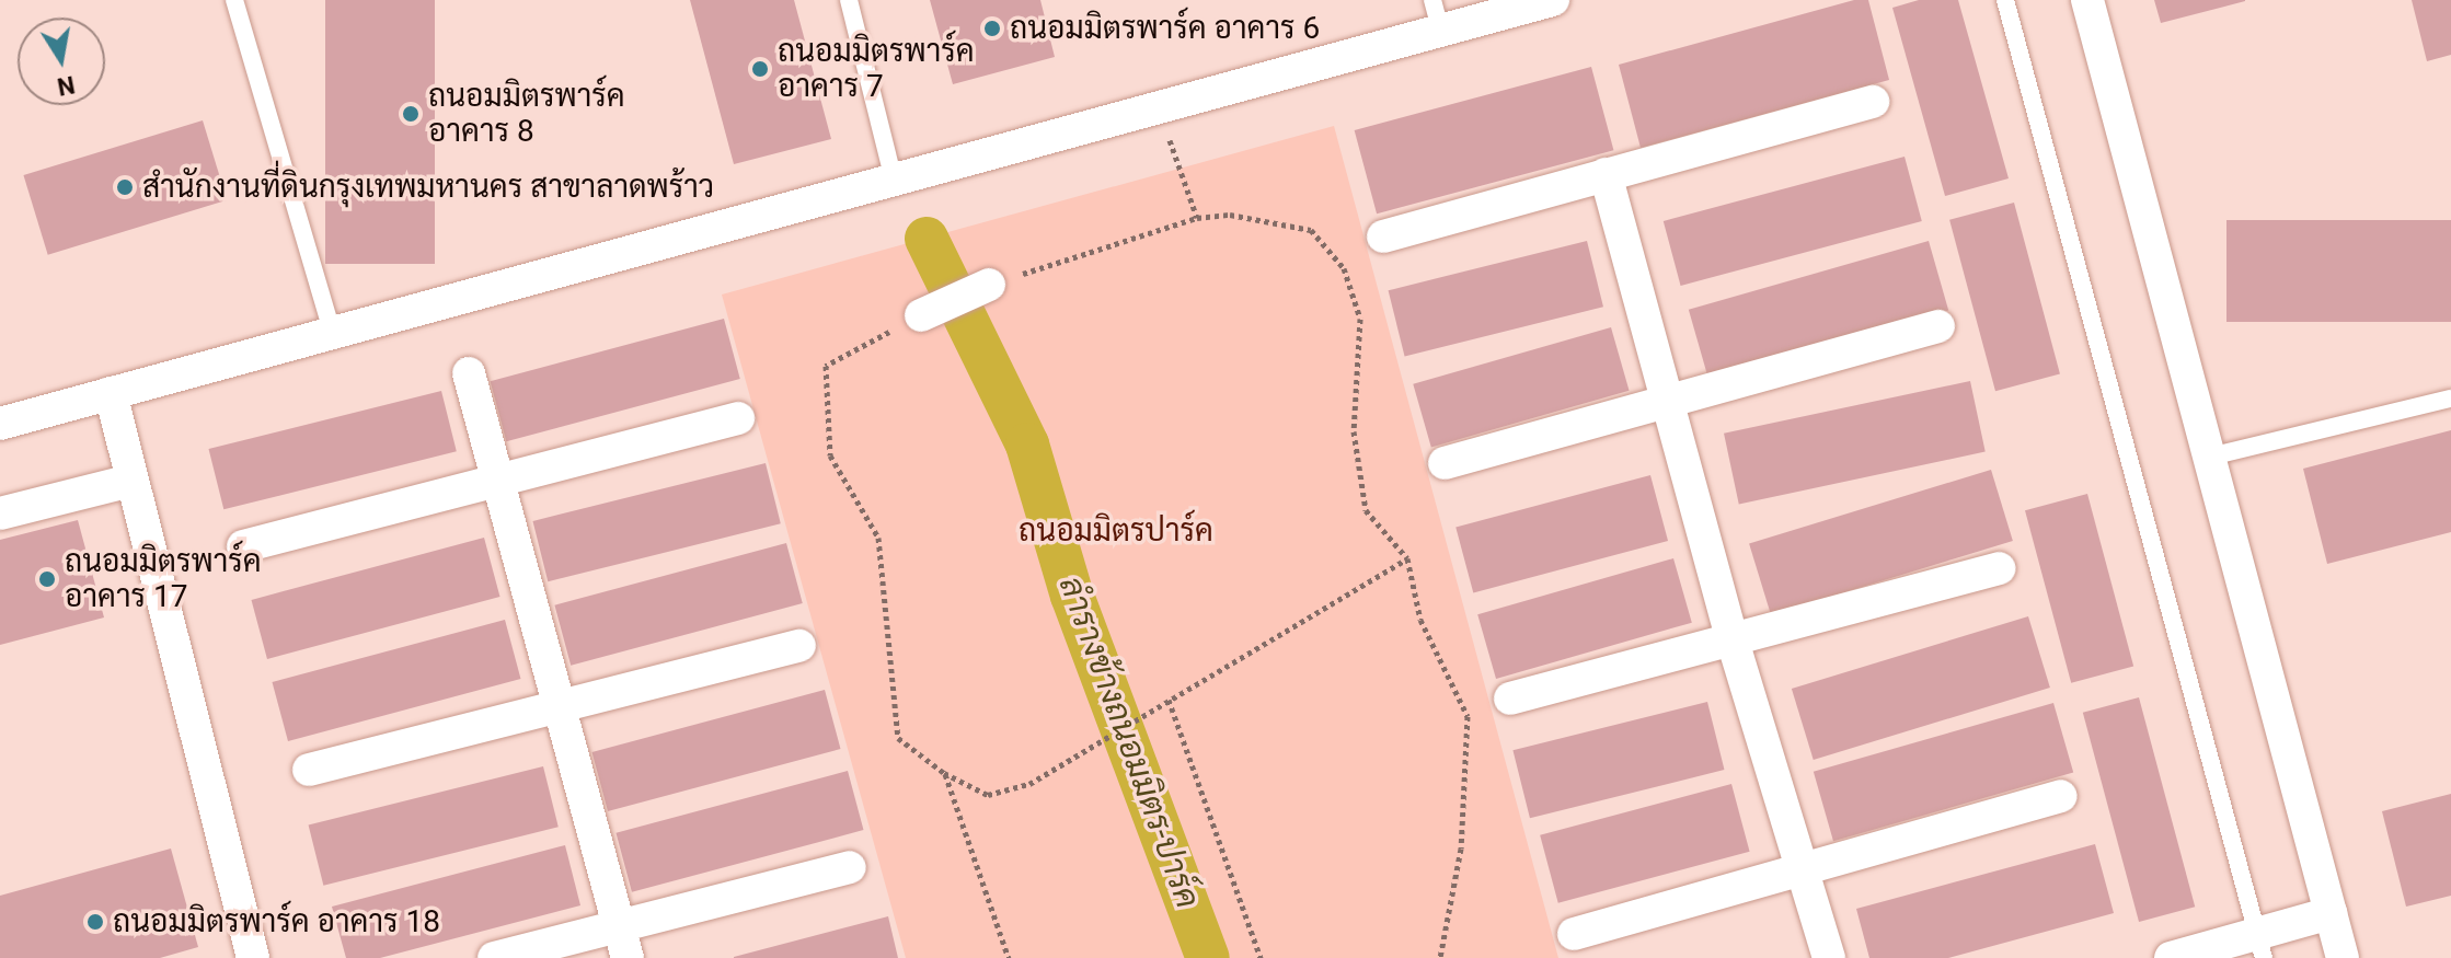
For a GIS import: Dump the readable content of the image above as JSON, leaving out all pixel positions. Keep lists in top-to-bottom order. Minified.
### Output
{"water":["ลำรางข้างถนอมมิตร-ปาร์ค"],"parks":["ถนอมมิตรปาร์ค"],"places":["ถนอมมิตรพาร์ค อาคาร 6","ถนอมมิตรพาร์ค อาคาร 7","ถนอมมิตรพาร์ค อาคาร 8","สำนักงานที่ดินกรุงเทพมหานคร สาขาลาดพร้าว","ถนอมมิตรพาร์ค อาคาร 17","ถนอมมิตรพาร์ค อาคาร 18"],"north":"bottom"}
